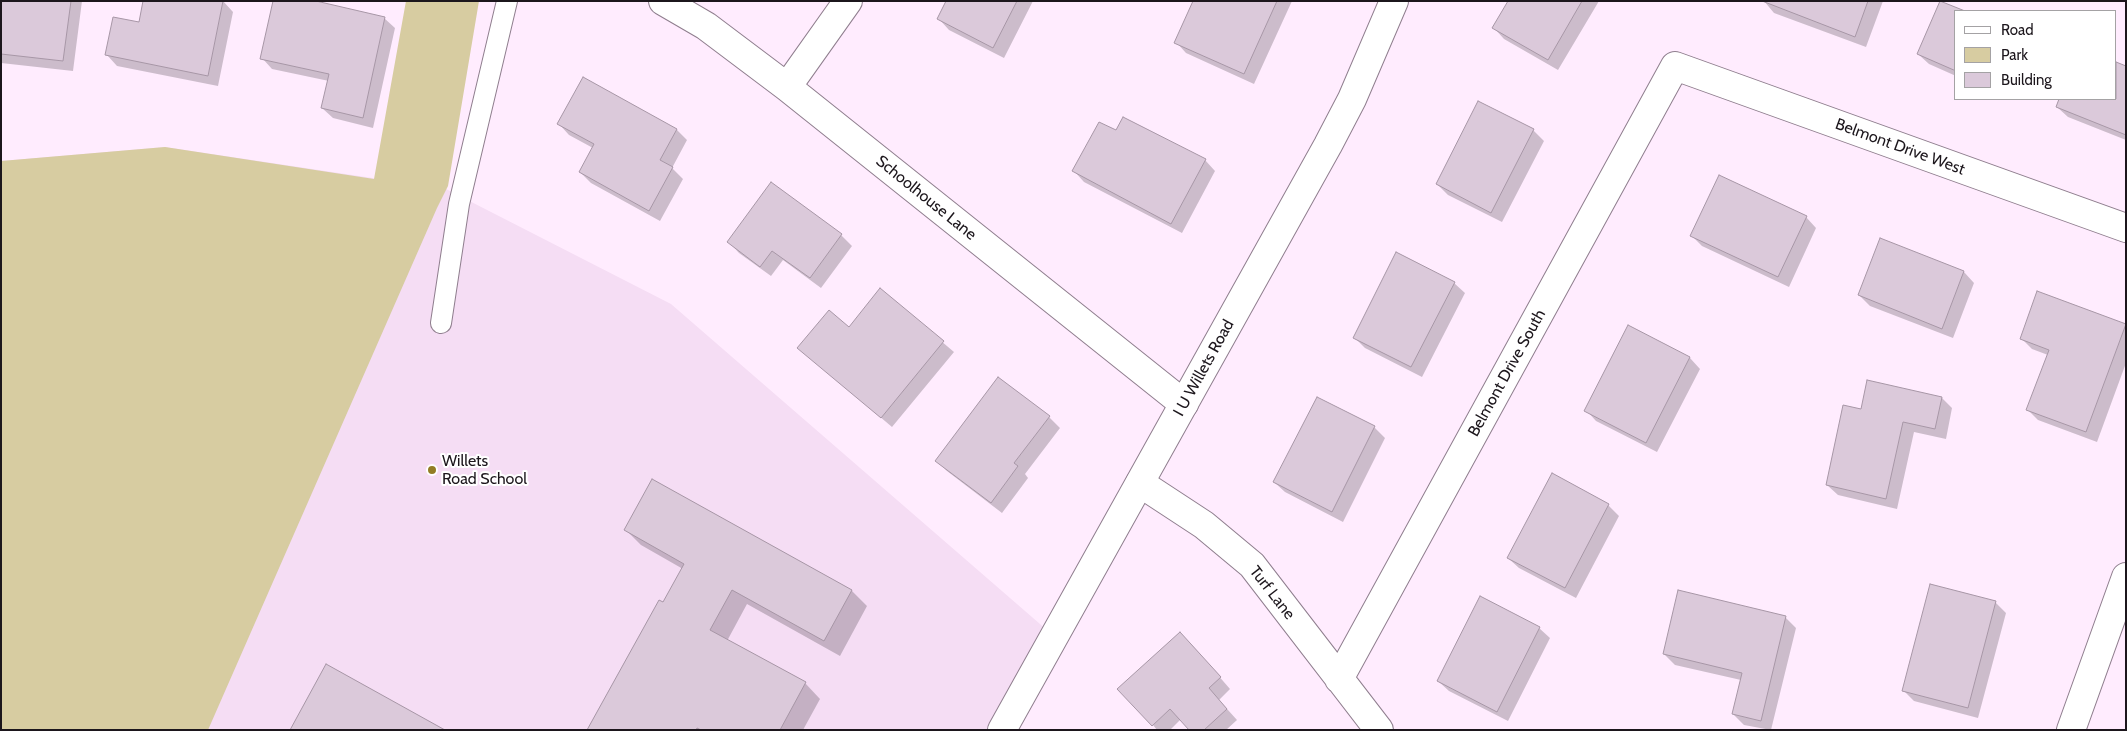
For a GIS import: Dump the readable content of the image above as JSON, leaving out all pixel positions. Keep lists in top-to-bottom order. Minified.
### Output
{"streets":{"street":["Belmont Drive West","Schoolhouse Lane","I U Willets Road","Belmont Drive South","Turf Lane"]},"crossings":[["Belmont Drive West","Belmont Drive South"],["Schoolhouse Lane","I U Willets Road"],["I U Willets Road","Turf Lane"],["Belmont Drive South","Turf Lane"]],"places":["Willets Road School"],"legend":["Road","Park","Building"]}
